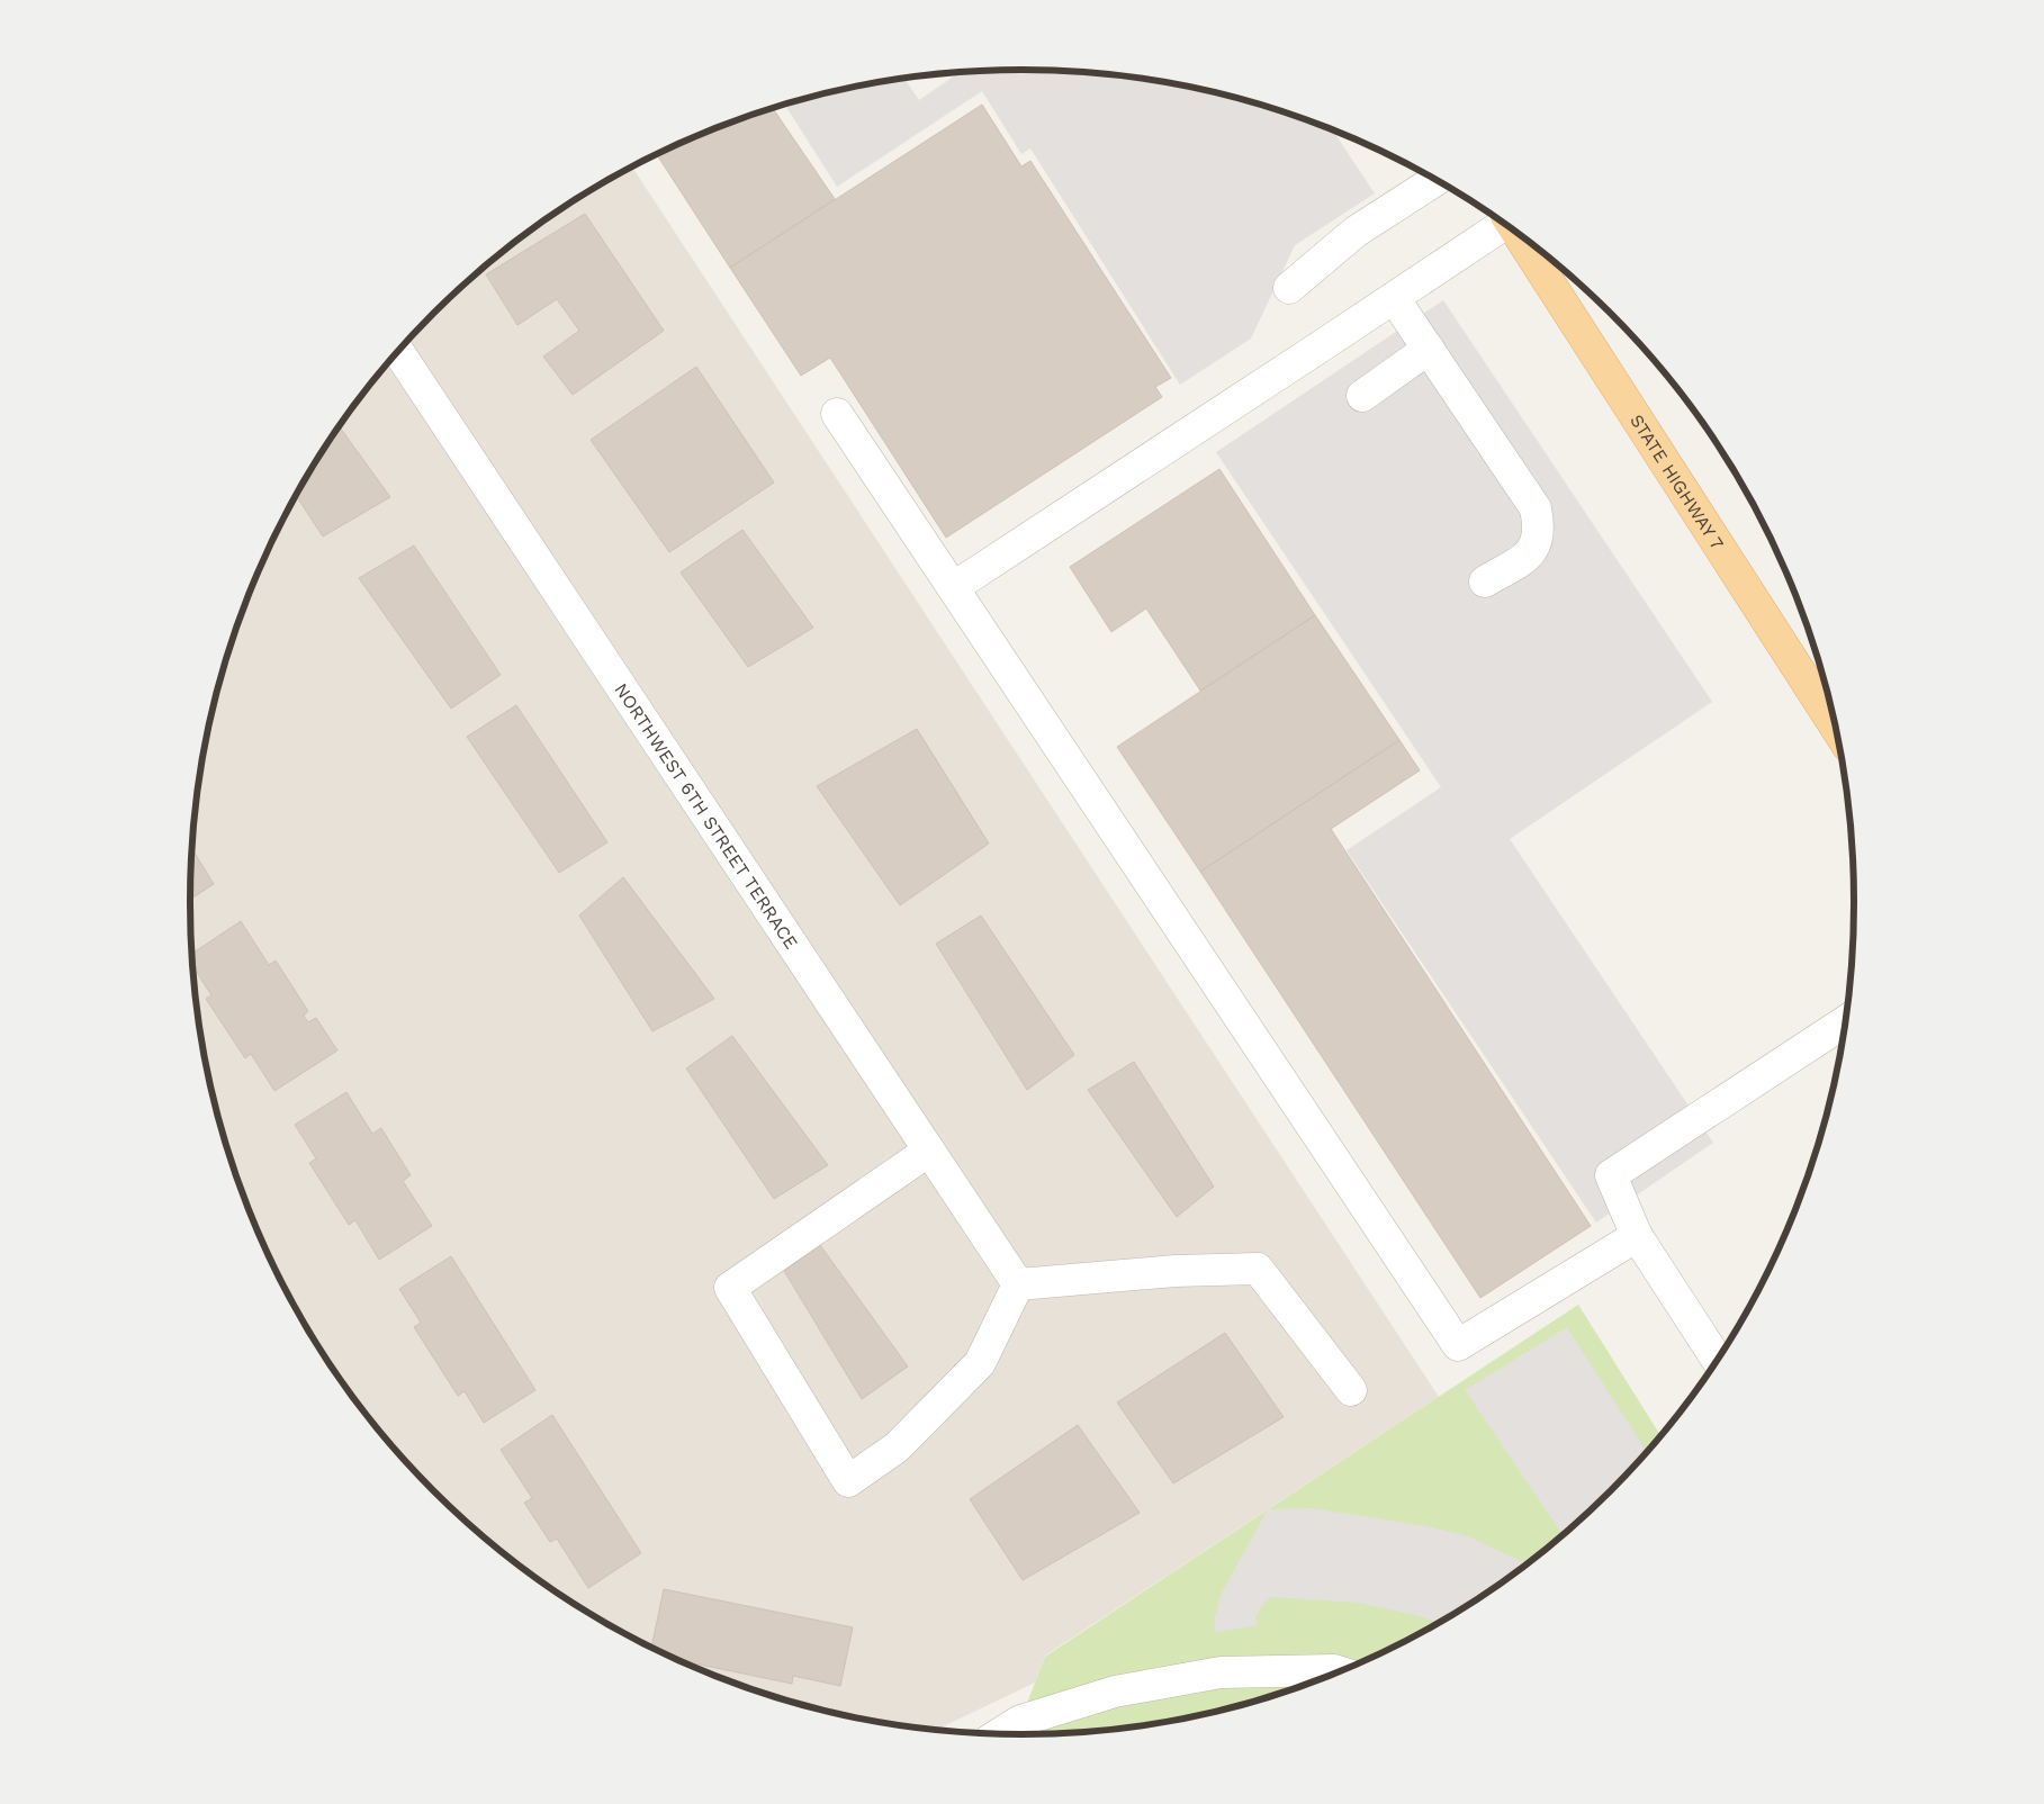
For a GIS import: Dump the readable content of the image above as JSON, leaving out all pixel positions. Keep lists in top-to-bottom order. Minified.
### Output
{"streets":{"main road":["STATE HIGHWAY 7"],"street":["NORTHWEST 6TH STREET TERRACE"]}}
